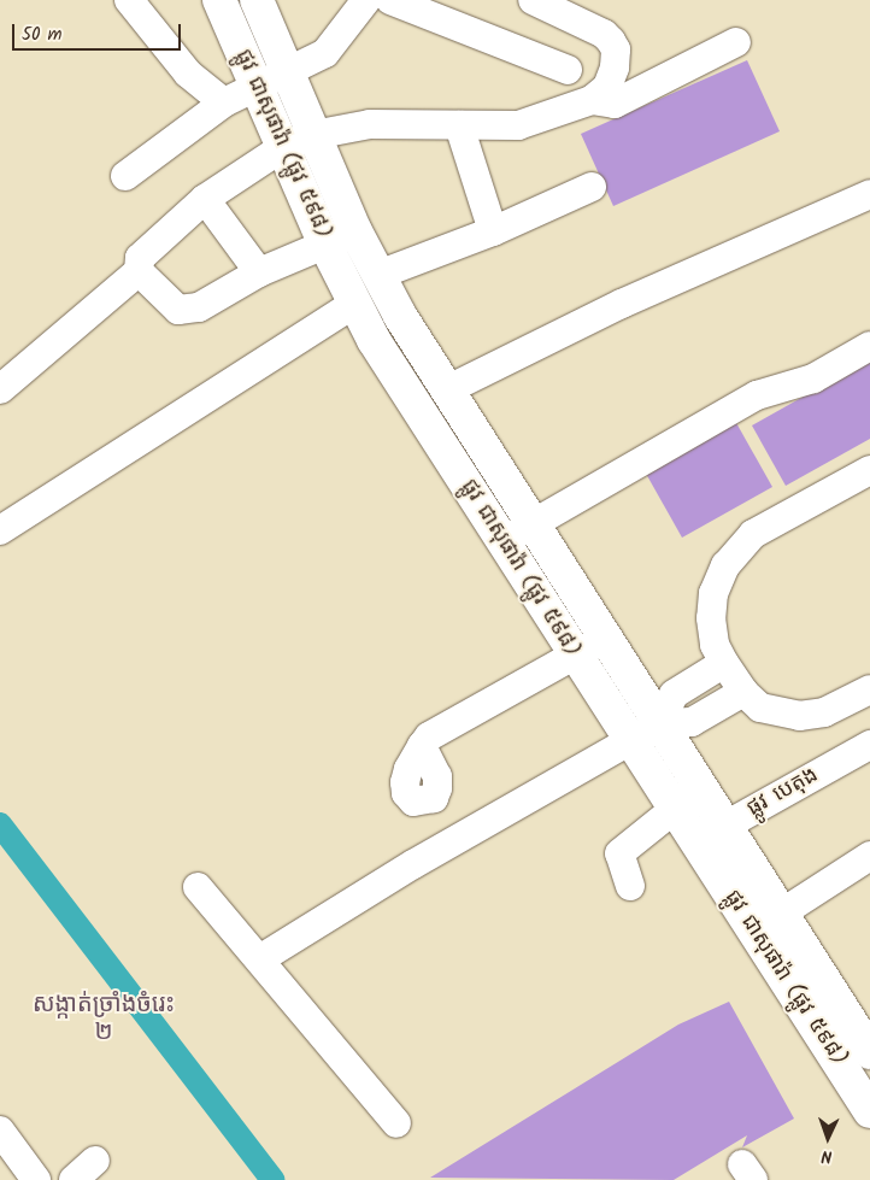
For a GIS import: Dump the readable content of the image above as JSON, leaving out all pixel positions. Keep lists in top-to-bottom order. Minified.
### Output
{"streets":{"main road":["ផ្លូវ ជាសុផារ៉ា (ផ្លូវ ៥៩៨)"],"street":["ផ្លូវ បេតុង"]},"crossings":[["ផ្លូវ ជាសុផារ៉ា (ផ្លូវ ៥៩៨)","ផ្លូវ បេតុង"]],"districts":["សង្កាត់ច្រាំងចំរេះ ២"],"scale_bar":"50 m","north":"bottom"}
